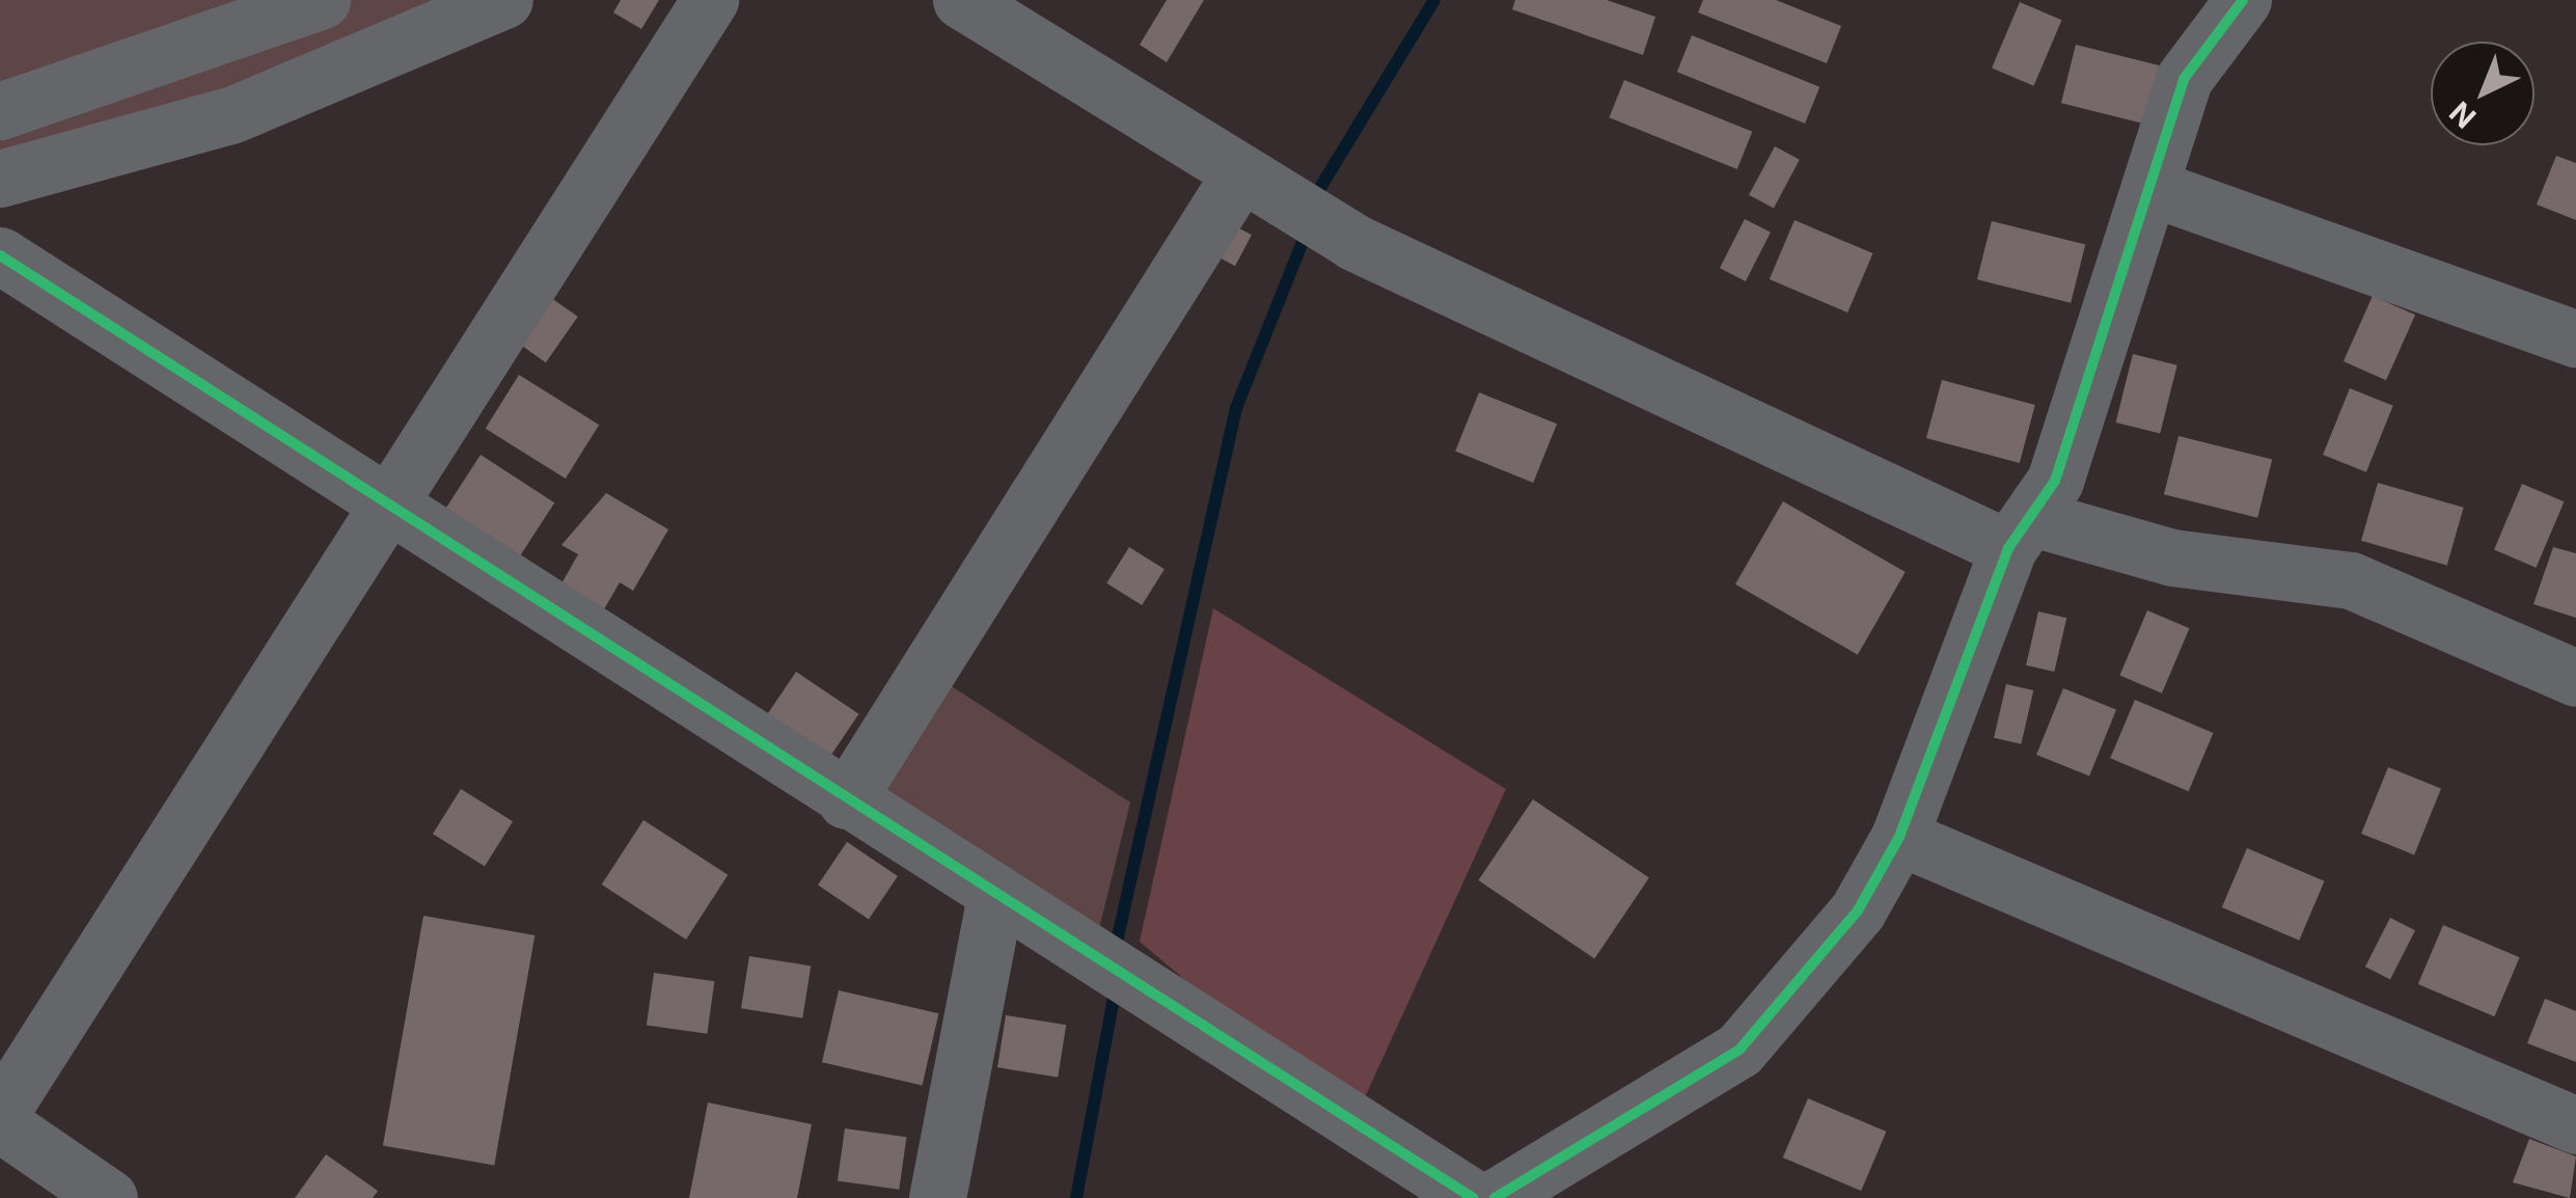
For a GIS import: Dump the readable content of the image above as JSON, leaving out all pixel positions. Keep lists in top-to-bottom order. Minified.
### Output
{"north":"bottom left"}
